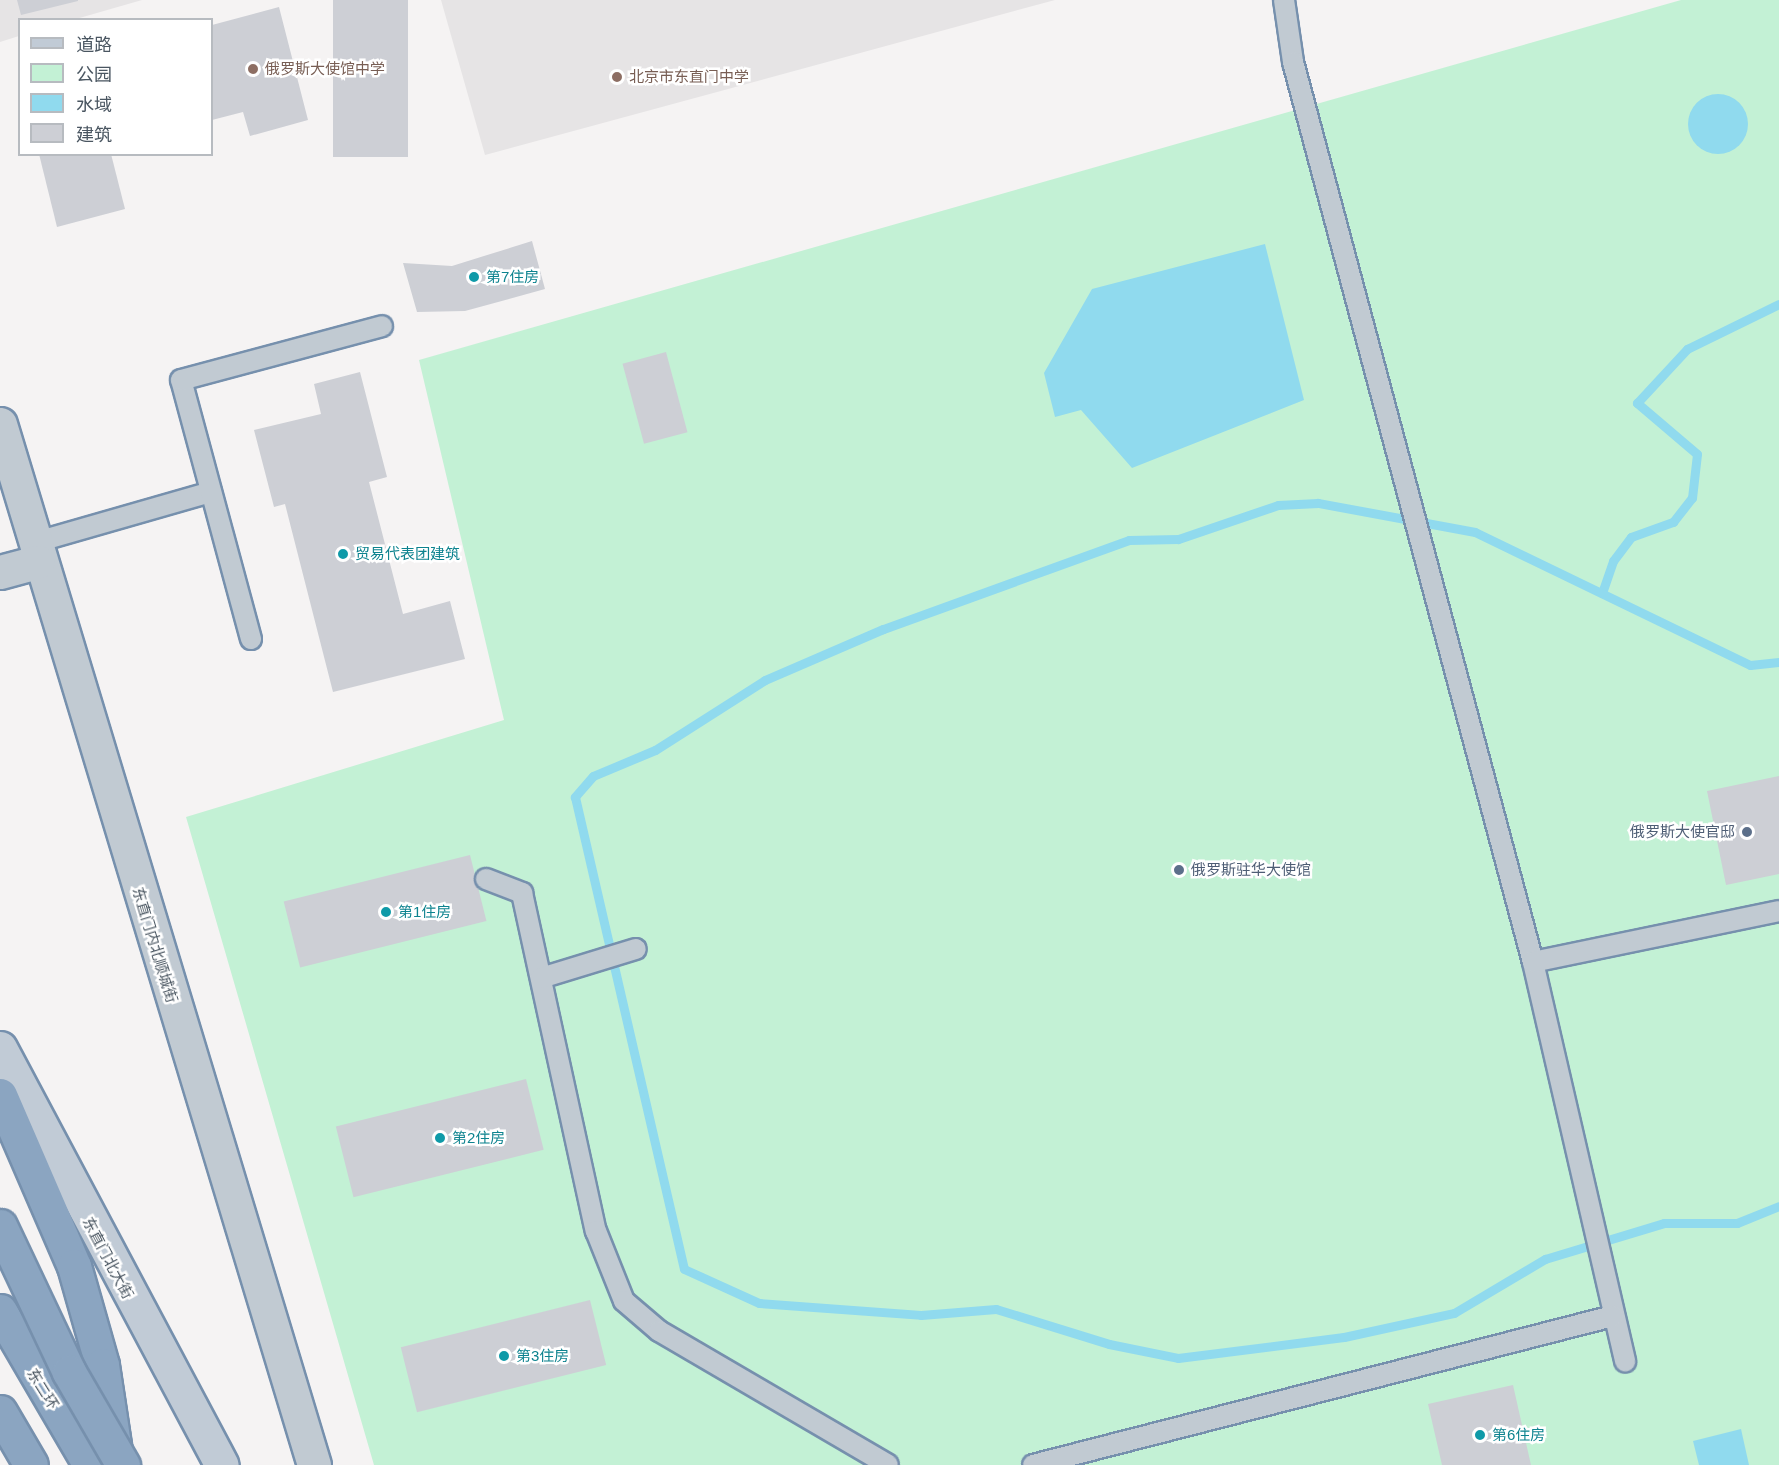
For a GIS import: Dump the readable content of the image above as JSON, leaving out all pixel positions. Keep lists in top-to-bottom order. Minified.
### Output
{"streets":{"highway":["东二环"],"street":["东直门内北顺城街","东直门北大街"]},"places":["俄罗斯大使馆中学","北京市东直门中学","第7住房","贸易代表团建筑","俄罗斯大使官邸","俄罗斯驻华大使馆","第1住房","第2住房","第3住房","第6住房"],"legend":["道路","公园","水域","建筑"]}
